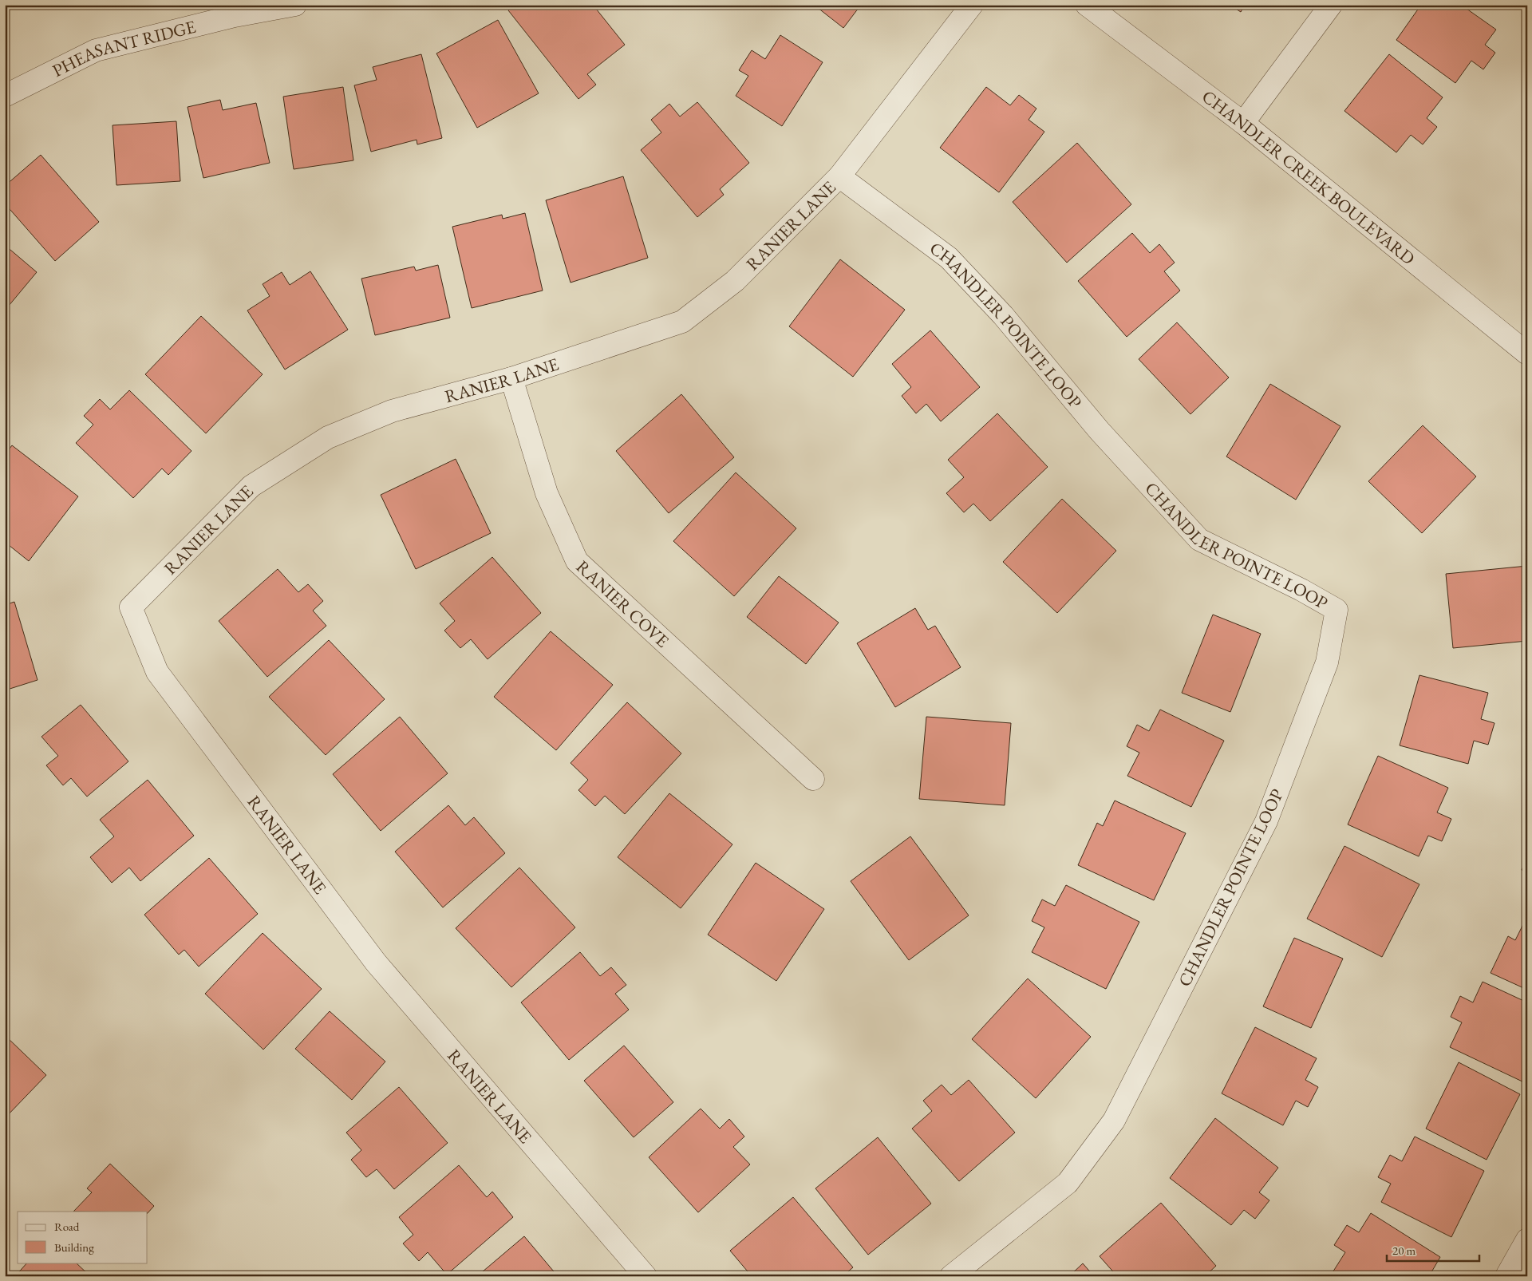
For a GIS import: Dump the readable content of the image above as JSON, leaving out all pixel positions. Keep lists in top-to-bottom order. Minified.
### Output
{"streets":{"street":["PHEASANT RIDGE","CHANDLER CREEK BOULEVARD","RANIER LANE","CHANDLER POINTE LOOP","RANIER COVE"]},"crossings":[["RANIER LANE","CHANDLER POINTE LOOP"],["RANIER LANE","RANIER COVE"]],"legend":["Road","Building"],"scale_bar":"20 m"}
